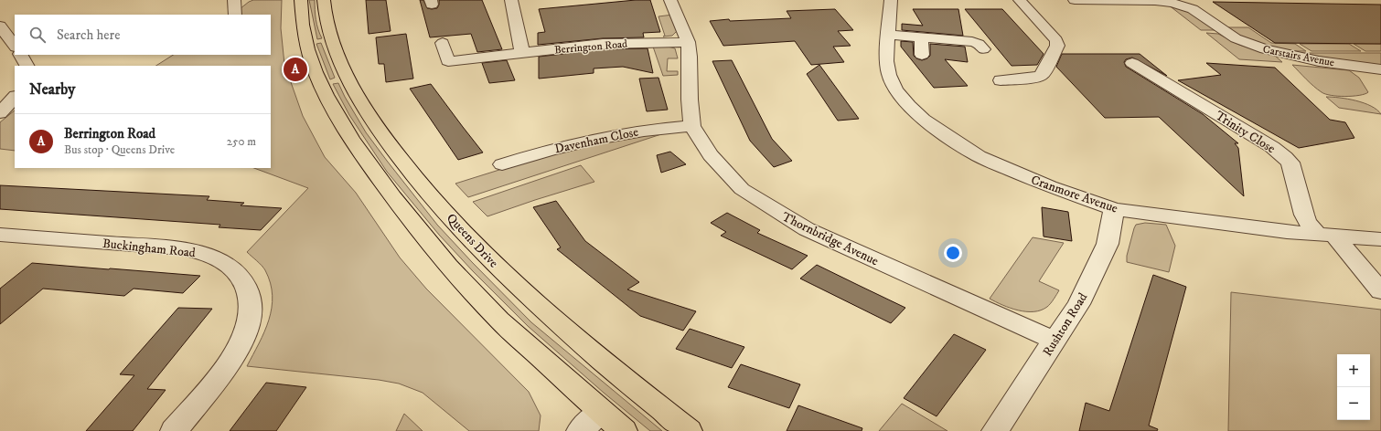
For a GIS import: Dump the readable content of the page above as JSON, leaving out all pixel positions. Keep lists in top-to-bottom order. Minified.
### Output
{"streets":{"main road":["Queens Drive"],"street":["Berrington Road","Carstairs Avenue","Trinity Close","Davenham Close","Cranmore Avenue","Thornbridge Avenue","Buckingham Road","Rushton Road"]},"crossings":[["Berrington Road","Thornbridge Avenue"],["Trinity Close","Cranmore Avenue"],["Davenham Close","Thornbridge Avenue"],["Cranmore Avenue","Rushton Road"],["Thornbridge Avenue","Rushton Road"]],"page":{"search":"Search here","pins":"A","heading":"Nearby","list":[{"mark":"A","name":"Berrington Road","note":"Bus stop · Queens Drive","value":"250 m"}],"map_buttons":["+","−"]}}
